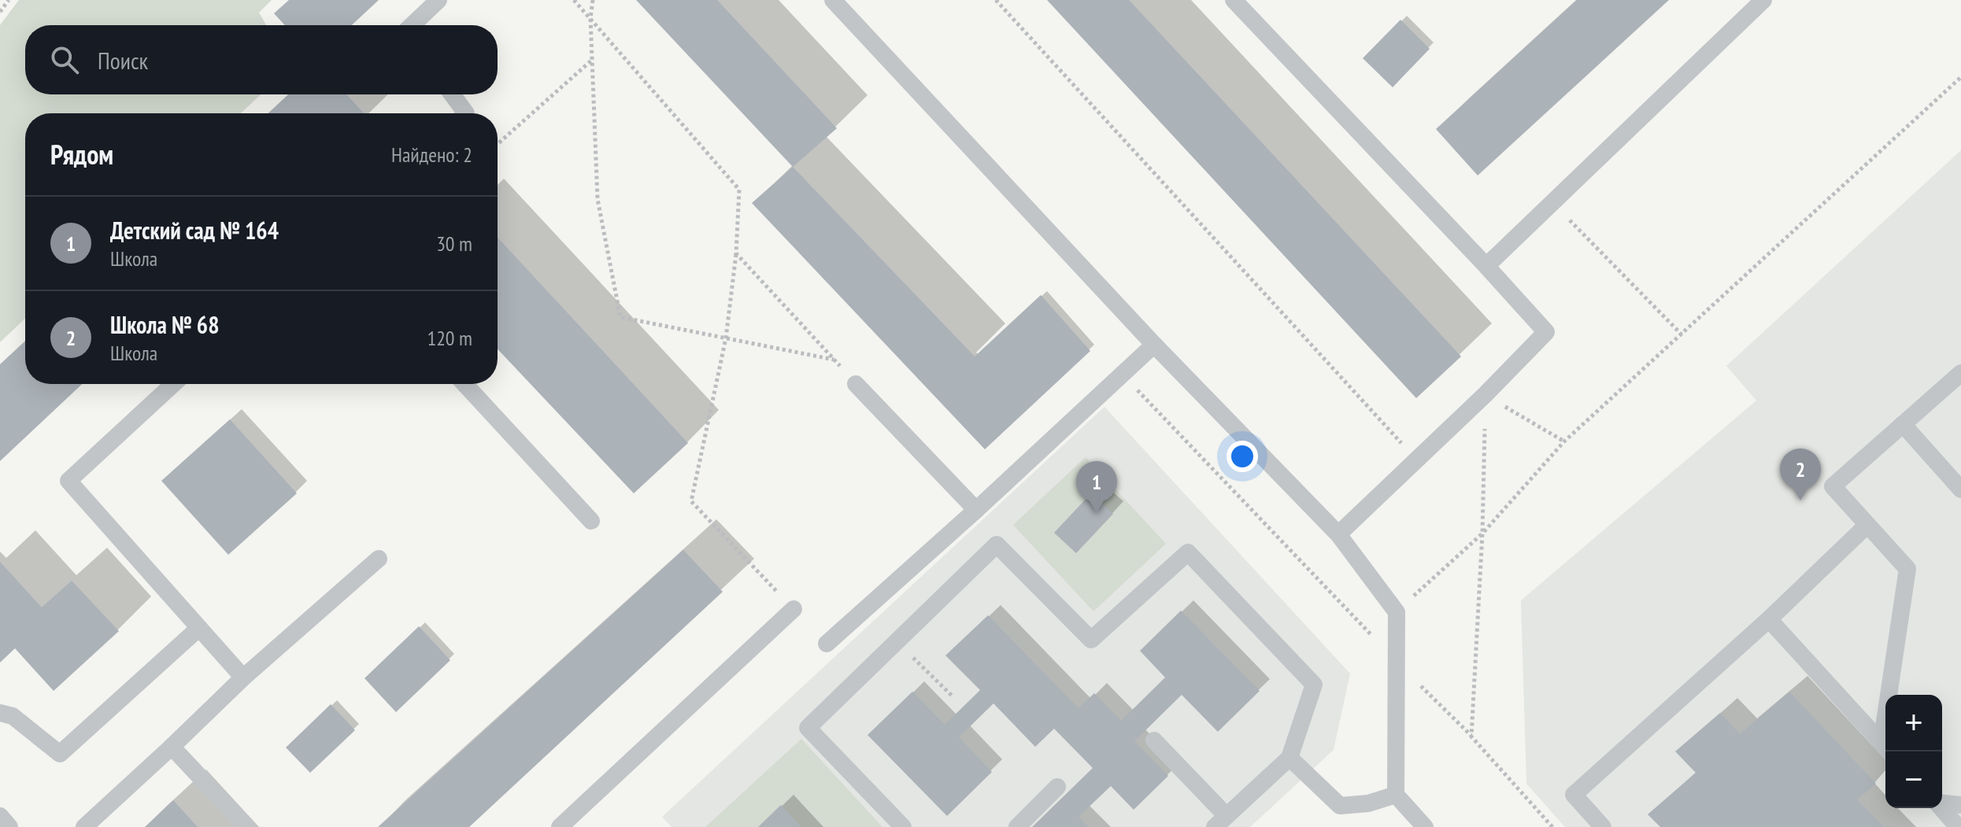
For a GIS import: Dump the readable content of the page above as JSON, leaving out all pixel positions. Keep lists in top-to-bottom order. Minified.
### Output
{"page":{"search":"Поиск","heading":["Рядом","Найдено: 2"],"list":[{"mark":"1","name":"Детский сад № 164","note":"Школа","value":"30 m"},{"mark":"2","name":"Школа № 68","note":"Школа","value":"120 m"}],"pins":["2","1"],"map_buttons":["+","−"]}}
